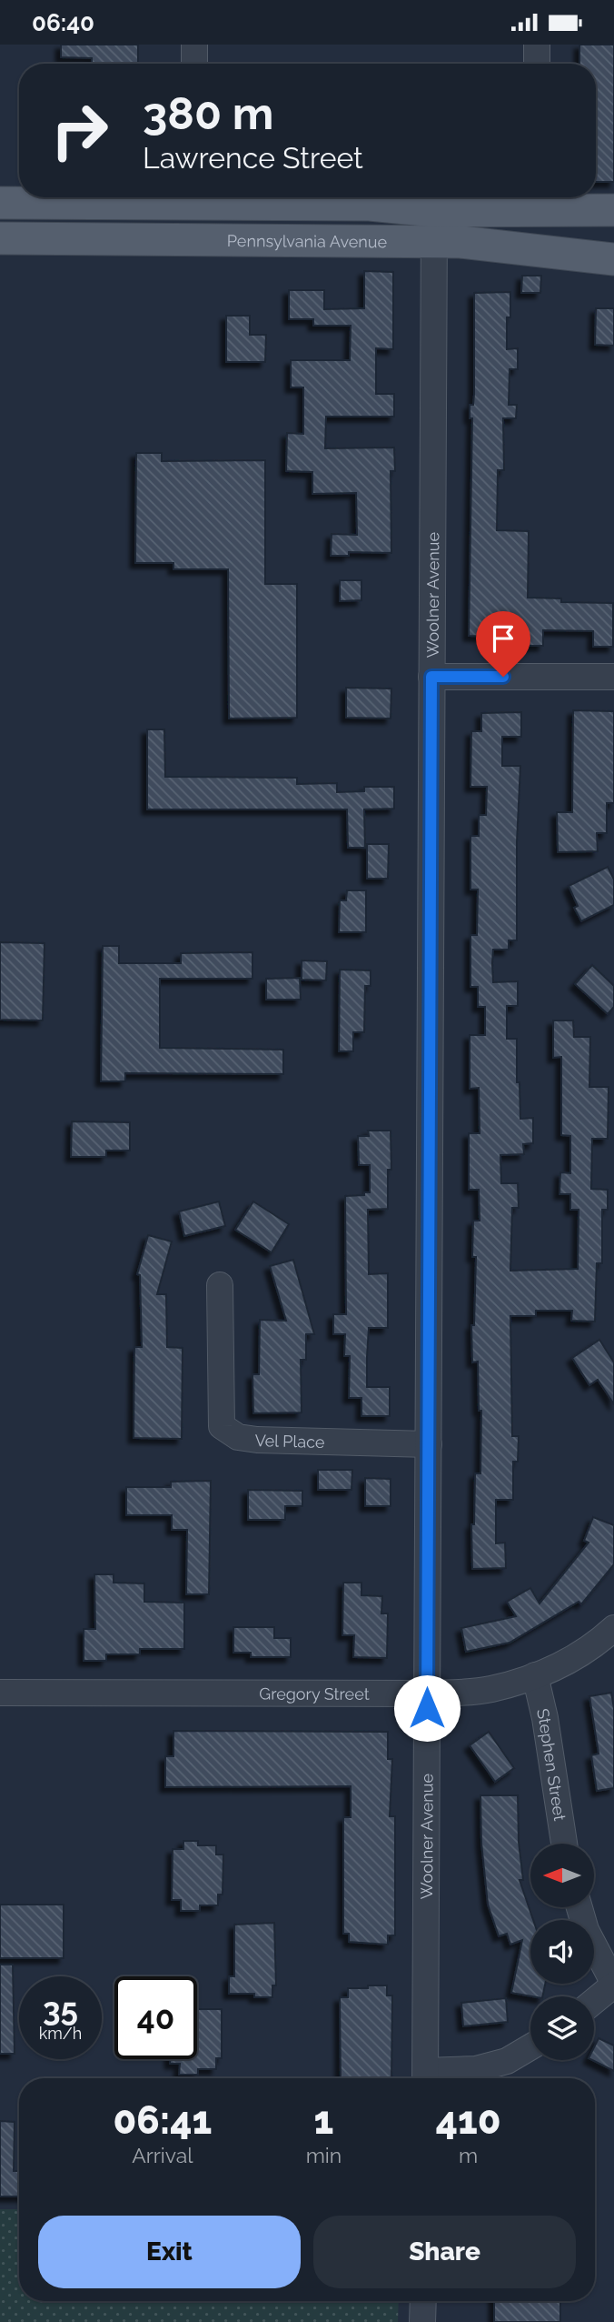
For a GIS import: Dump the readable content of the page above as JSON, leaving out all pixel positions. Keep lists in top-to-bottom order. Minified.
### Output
{"streets":{"main road":["Pennsylvania Avenue"],"street":["Woolner Avenue","Vel Place","Gregory Street","Stephen Street"]},"crossings":[["Pennsylvania Avenue","Woolner Avenue"],["Woolner Avenue","Vel Place"],["Woolner Avenue","Gregory Street"],["Gregory Street","Stephen Street"]],"north":"left","page":{"status":"06:40","turn":["380 m","Lawrence Street"],"speed":"35 km/h","limit":"40","eta":["06:41","Arrival","1","min","410","m"],"buttons":["Exit","Share"]}}
